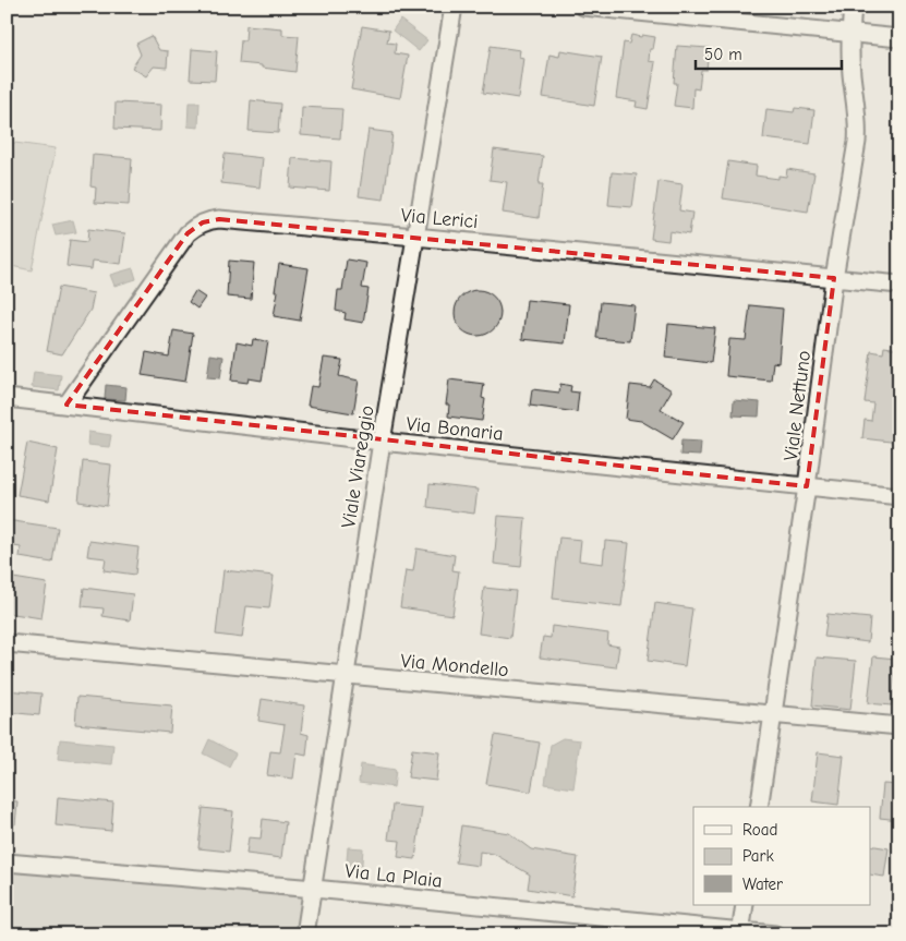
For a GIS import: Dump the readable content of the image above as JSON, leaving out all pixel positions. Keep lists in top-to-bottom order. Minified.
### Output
{"streets":{"street":["Via Lerici","Viale Nettuno","Via Bonaria","Viale Viareggio","Via Mondello","Via La Plaia"]},"crossings":[["Via Lerici","Viale Nettuno"],["Via Lerici","Via Bonaria"],["Via Lerici","Viale Viareggio"],["Viale Nettuno","Via Bonaria"],["Viale Nettuno","Via Mondello"],["Via Bonaria","Viale Viareggio"],["Viale Viareggio","Via Mondello"],["Viale Viareggio","Via La Plaia"]],"legend":["Road","Park","Water"],"scale_bar":"50 m"}
